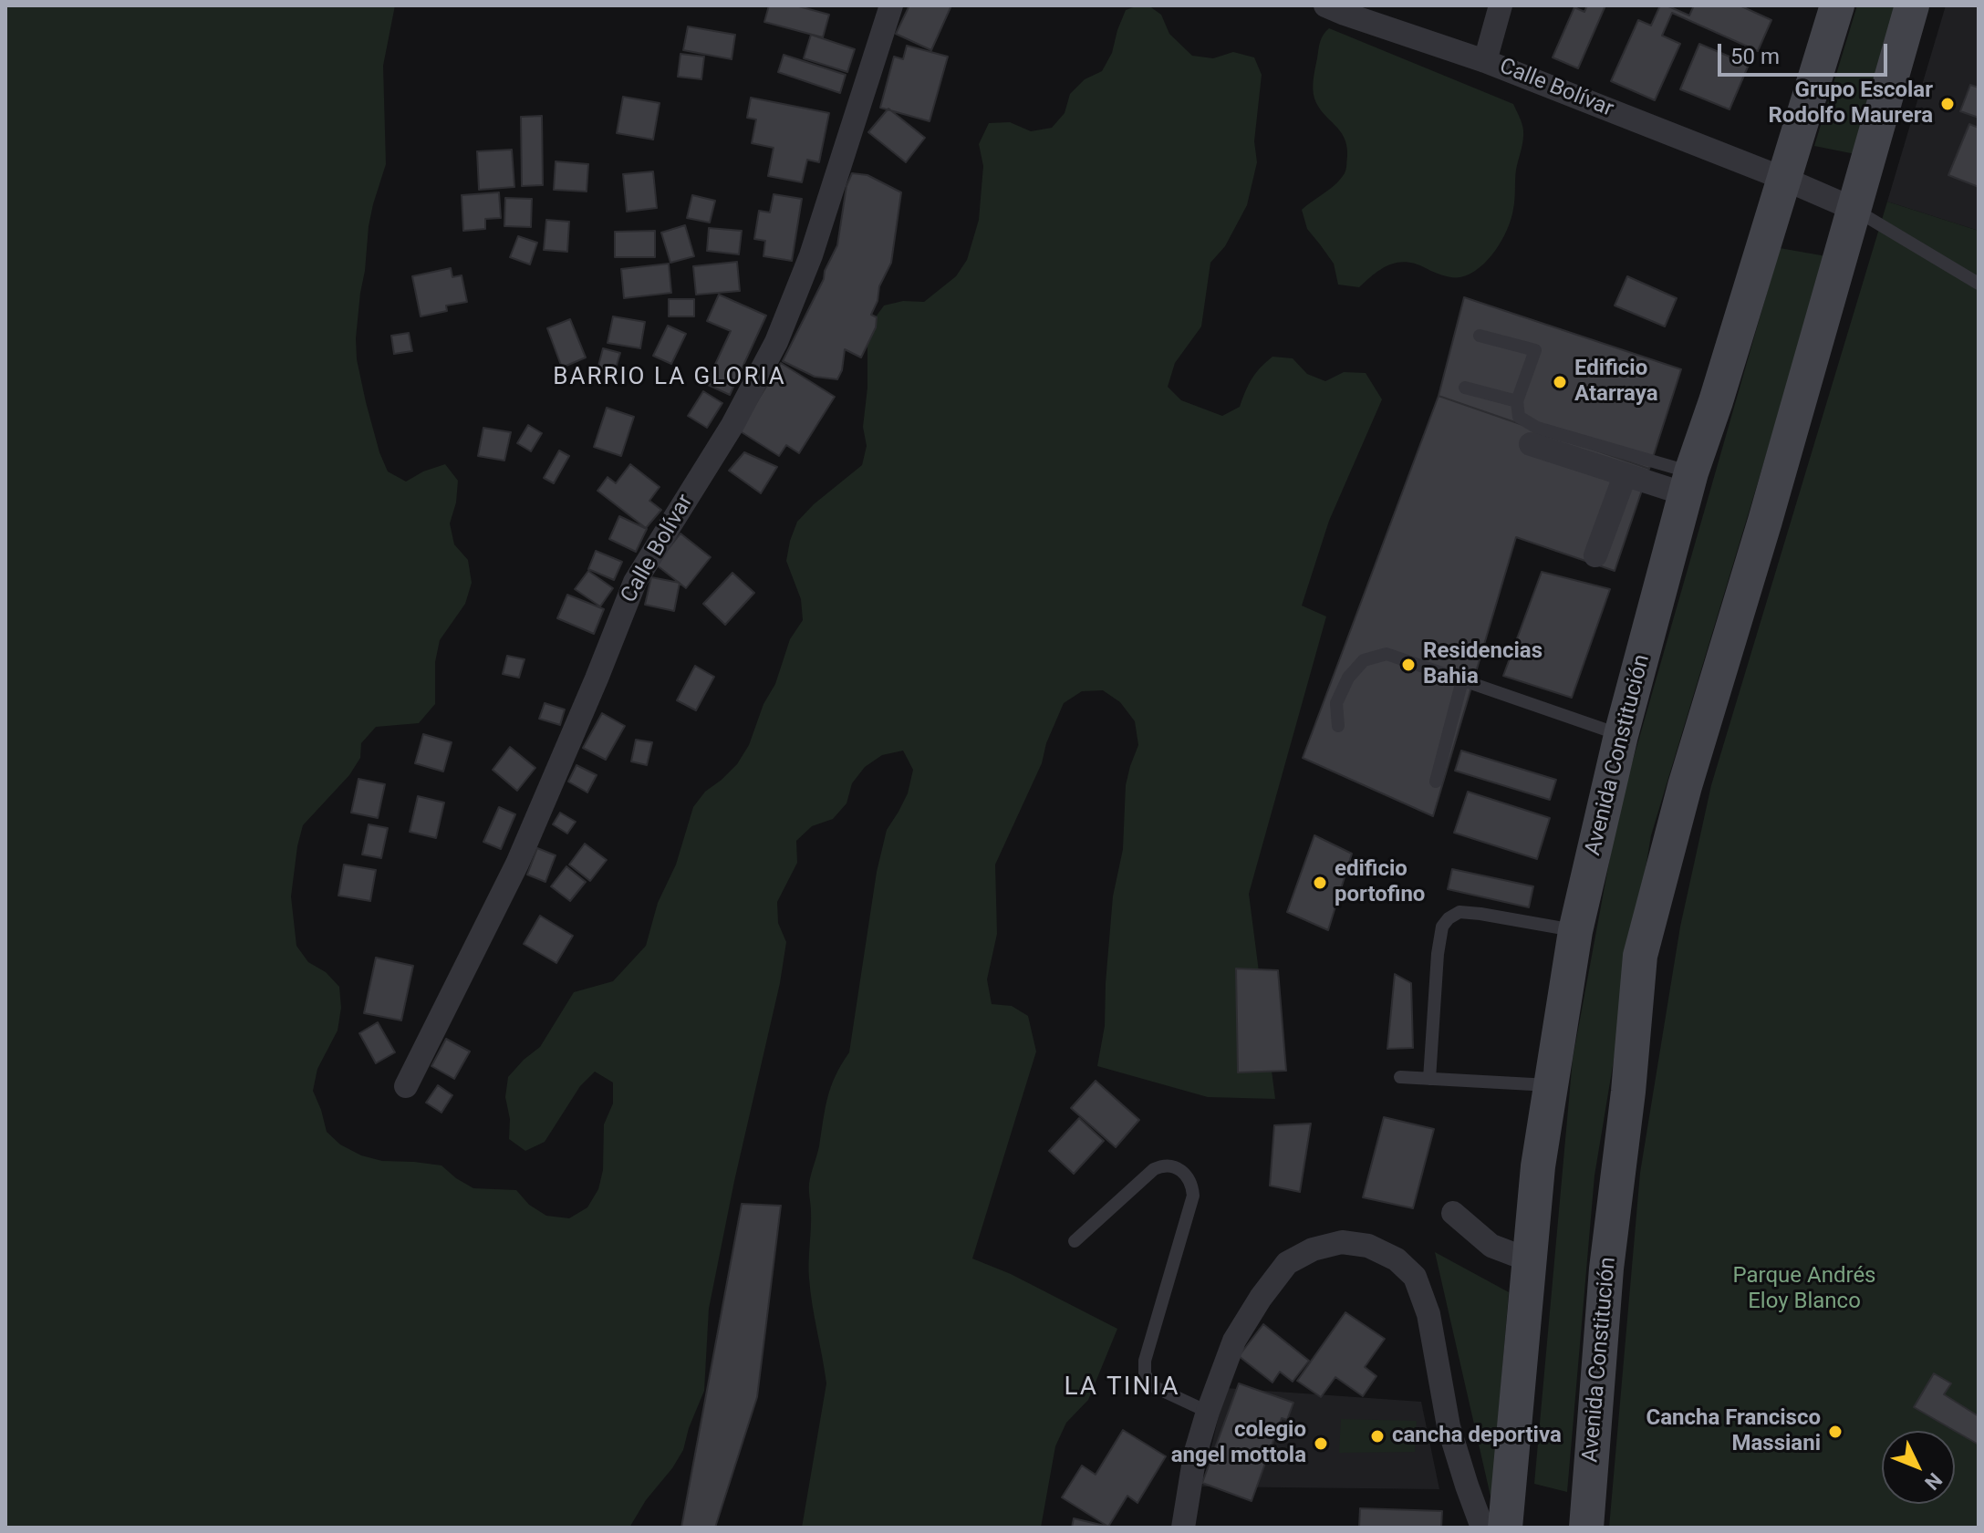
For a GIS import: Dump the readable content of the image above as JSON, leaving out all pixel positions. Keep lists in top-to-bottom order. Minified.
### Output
{"streets":{"main road":["Avenida Constitución"],"street":["Calle Bolívar"]},"crossings":[["Calle Bolívar","Avenida Constitución"]],"districts":["BARRIO LA GLORIA","LA TINIA"],"parks":["Parque Andrés Eloy Blanco"],"places":["Grupo Escolar Rodolfo Maurera","Edificio Atarraya","Residencias Bahia","edificio portofino","Cancha Francisco Massiani","cancha deportiva","colegio angel mottola"],"scale_bar":"50 m","north":"bottom right"}
